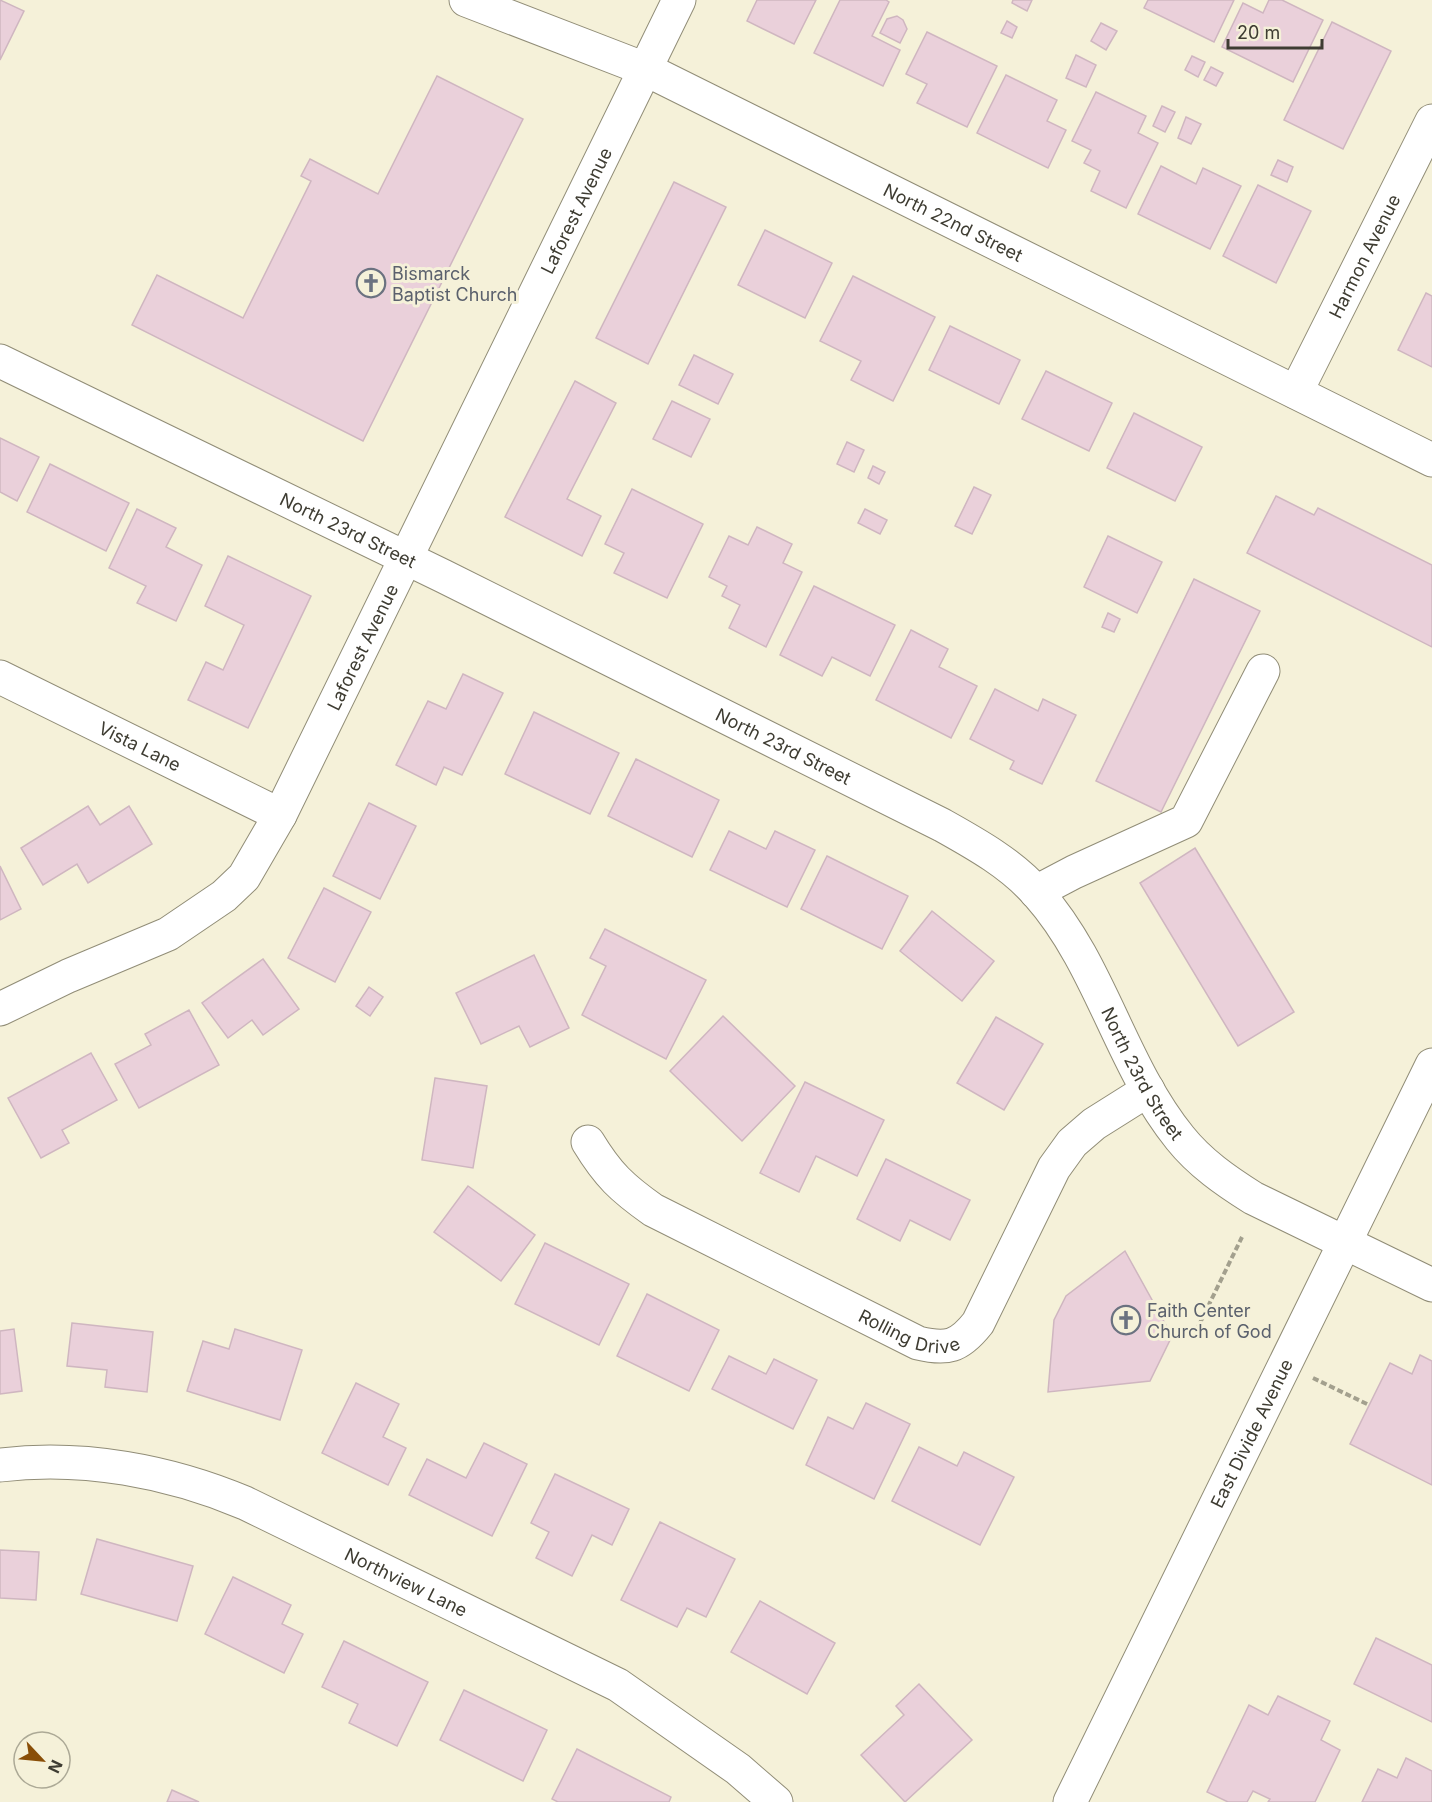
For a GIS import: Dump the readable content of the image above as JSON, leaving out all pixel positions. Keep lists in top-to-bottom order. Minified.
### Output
{"streets":{"street":["Laforest Avenue","North 22nd Street","Harmon Avenue","North 23rd Street","Vista Lane","Rolling Drive","East Divide Avenue","Northview Lane"]},"crossings":[["Laforest Avenue","North 22nd Street"],["Laforest Avenue","North 23rd Street"],["Laforest Avenue","Vista Lane"],["North 22nd Street","Harmon Avenue"],["North 23rd Street","Rolling Drive"],["North 23rd Street","East Divide Avenue"]],"places":{"church":["Bismarck Baptist Church","Faith Center Church of God"]},"scale_bar":"20 m","north":"bottom right"}
